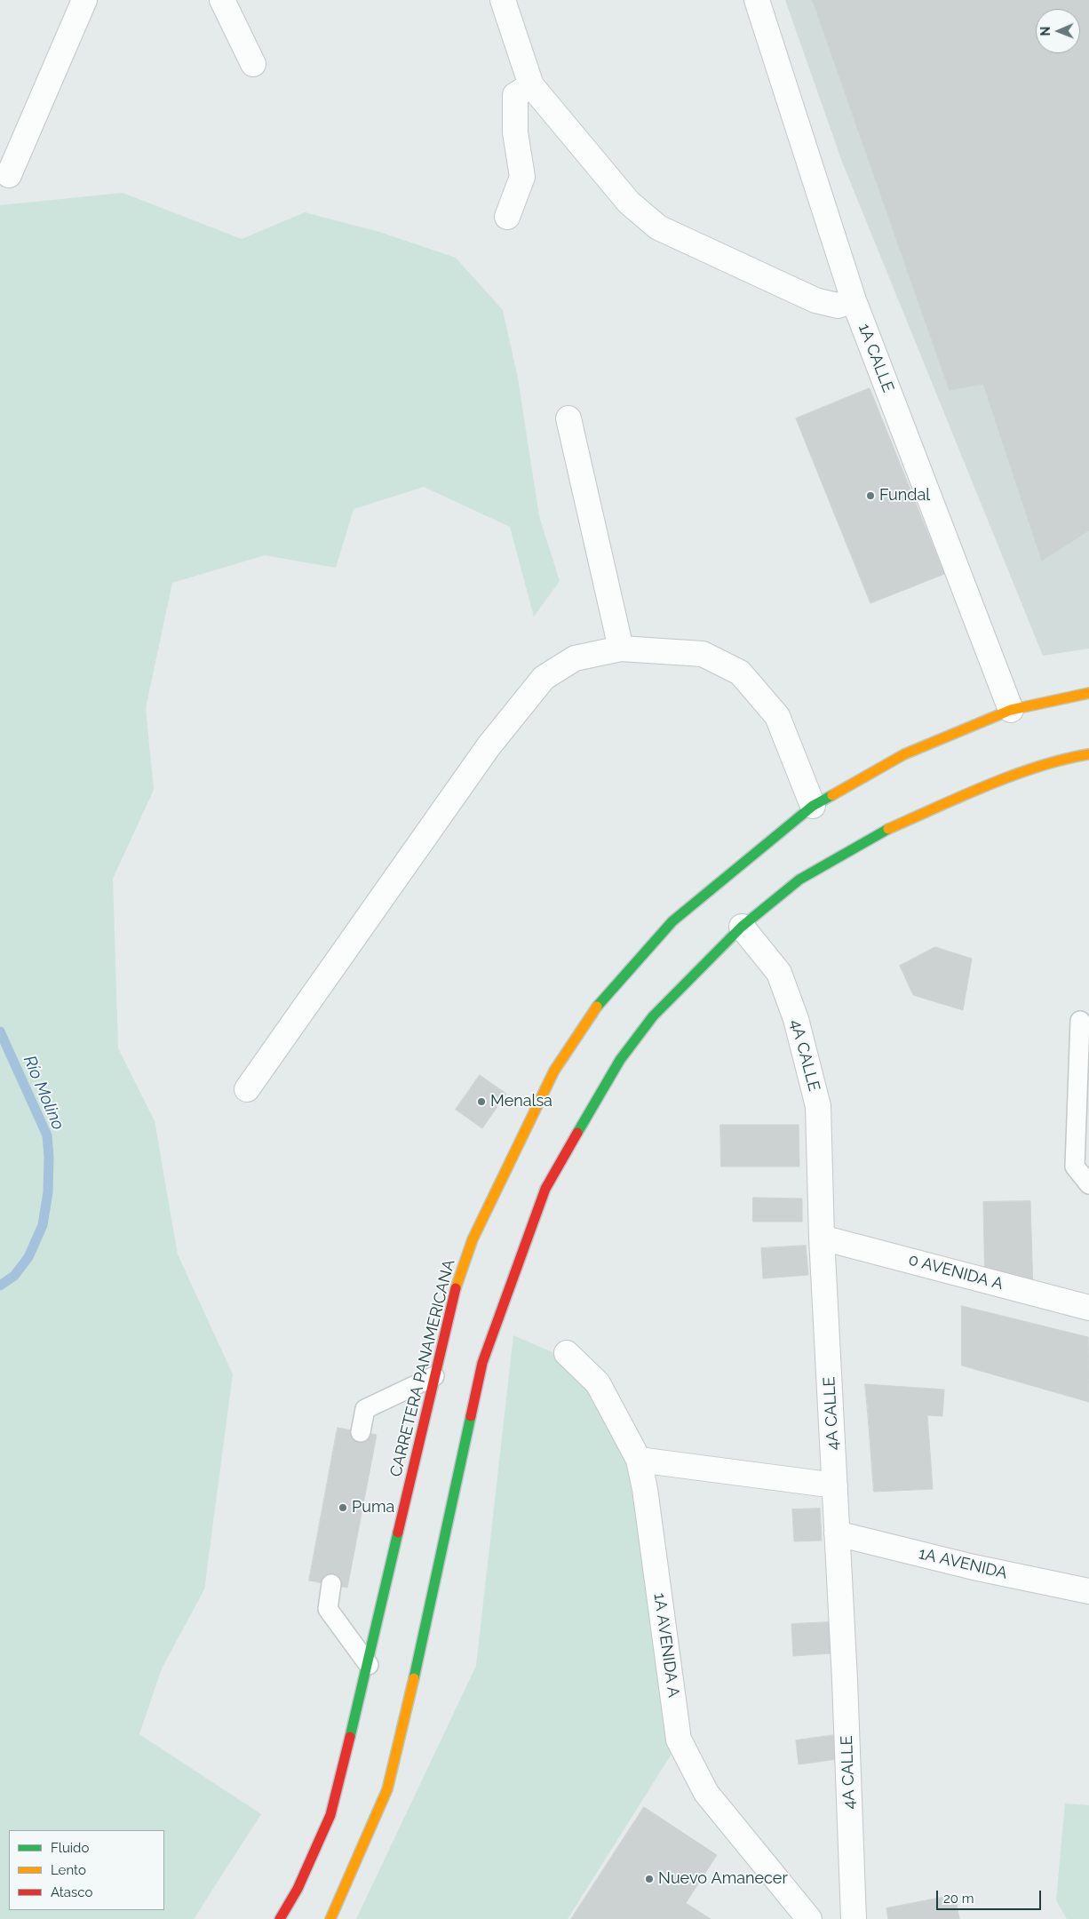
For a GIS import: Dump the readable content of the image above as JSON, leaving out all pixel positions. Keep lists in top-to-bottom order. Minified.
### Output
{"streets":{"highway":["CARRETERA PANAMERICANA"],"street":["1A CALLE","4A CALLE","0 AVENIDA A","1A AVENIDA","1A AVENIDA A"]},"crossings":[["1A CALLE","CARRETERA PANAMERICANA"],["4A CALLE","0 AVENIDA A"],["4A CALLE","1A AVENIDA"]],"water":["Río Molino"],"places":["Fundal","Menalsa","Puma","Nuevo Amanecer"],"legend":["Fluido","Lento","Atasco"],"scale_bar":"20 m","north":"left"}
